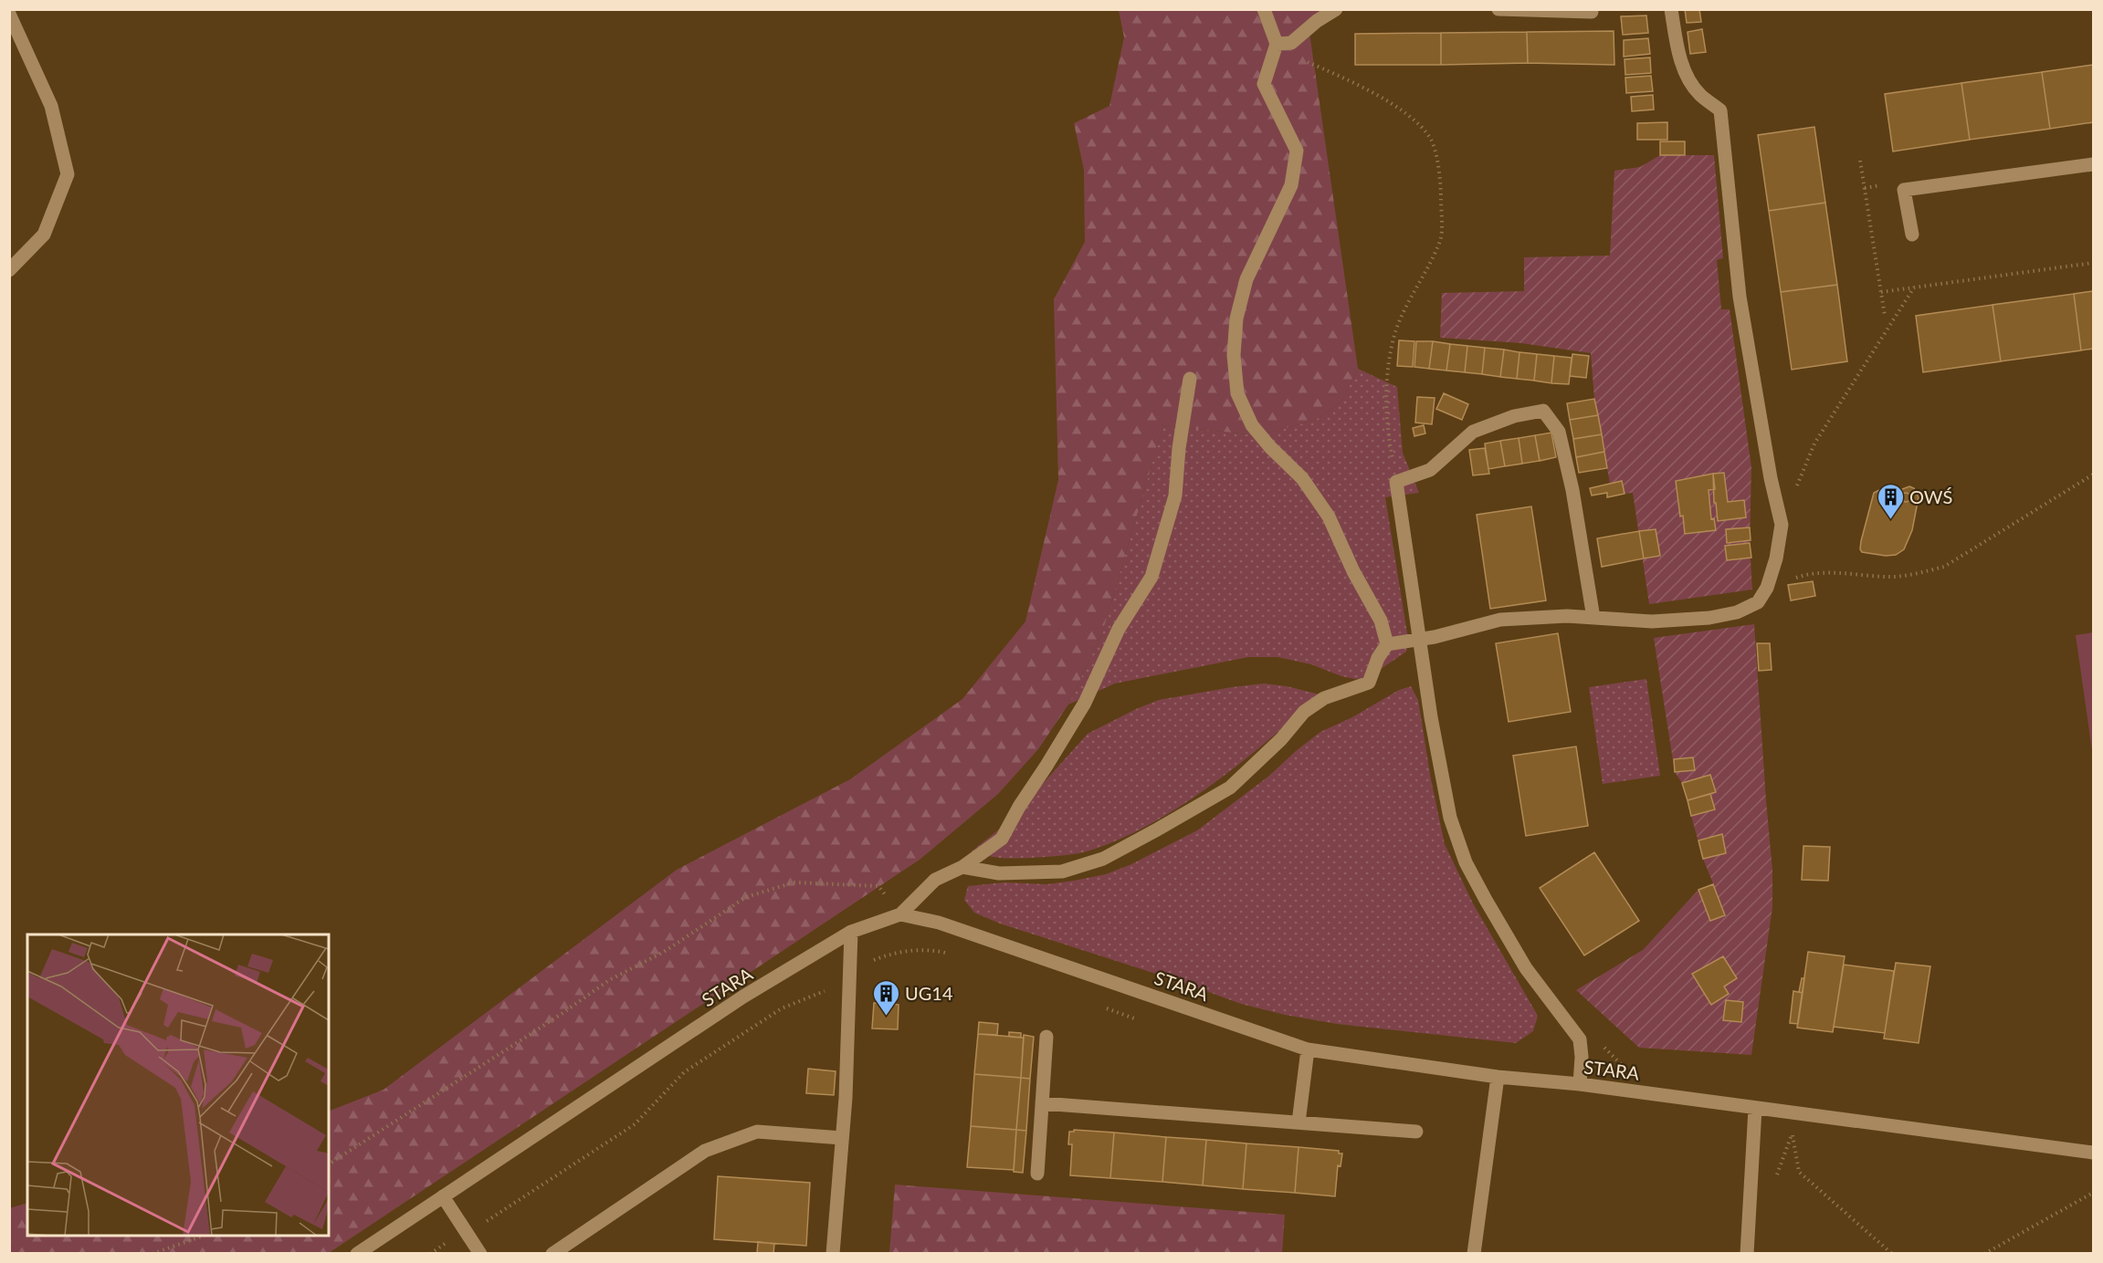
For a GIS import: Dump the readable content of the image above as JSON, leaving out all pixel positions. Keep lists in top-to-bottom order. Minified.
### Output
{"streets":{"street":["STARA"]},"places":{"building":["OWŚ","UG14"]}}
